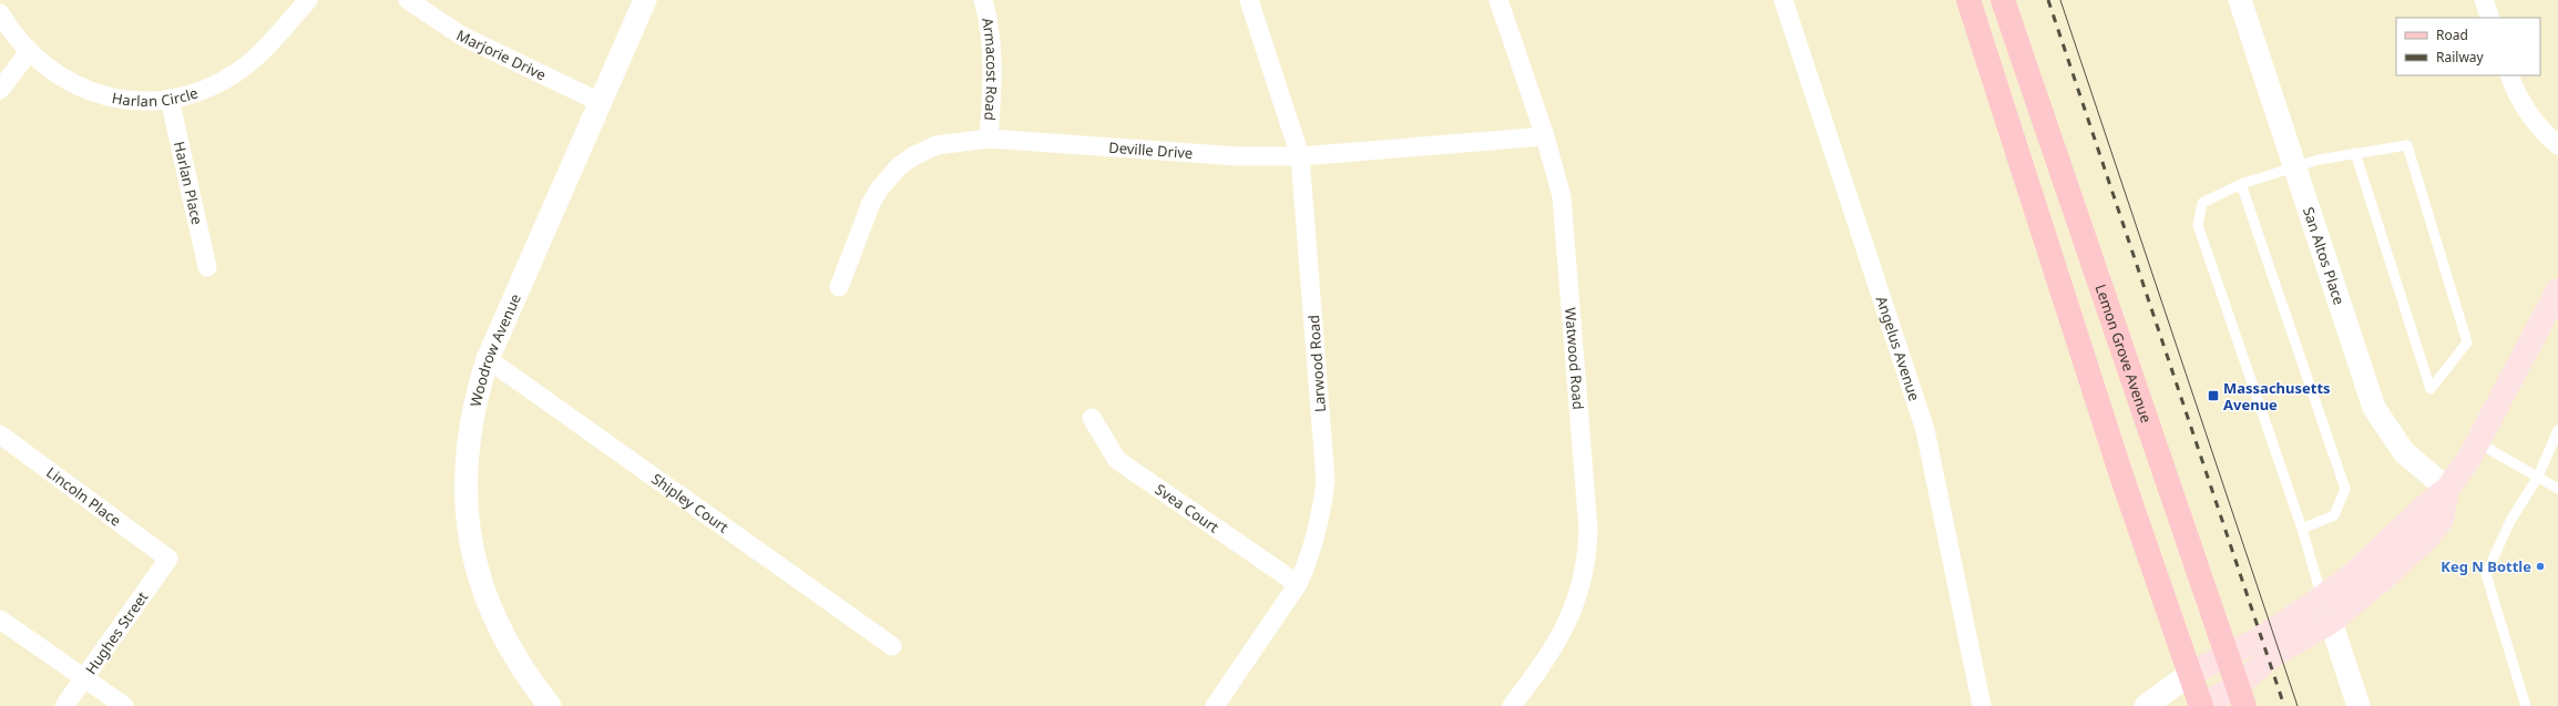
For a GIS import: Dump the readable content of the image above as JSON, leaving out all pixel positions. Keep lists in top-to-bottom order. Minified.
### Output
{"streets":{"main road":["Lemon Grove Avenue"],"street":["Marjorie Drive","Armacost Road","Harlan Circle","Deville Drive","Harlan Place","San Altos Place","Angelus Avenue","Woodrow Avenue","Watwood Road","Larwood Road","Lincoln Place","Shipley Court","Svea Court","Hughes Street"]},"crossings":[["Marjorie Drive","Woodrow Avenue"],["Armacost Road","Deville Drive"],["Harlan Circle","Harlan Place"],["Deville Drive","Watwood Road"],["Deville Drive","Larwood Road"],["Woodrow Avenue","Shipley Court"],["Larwood Road","Svea Court"],["Lincoln Place","Hughes Street"]],"places":{"transit":["Massachusetts Avenue"],"other":["Keg N Bottle"]},"legend":["Road","Railway"]}
